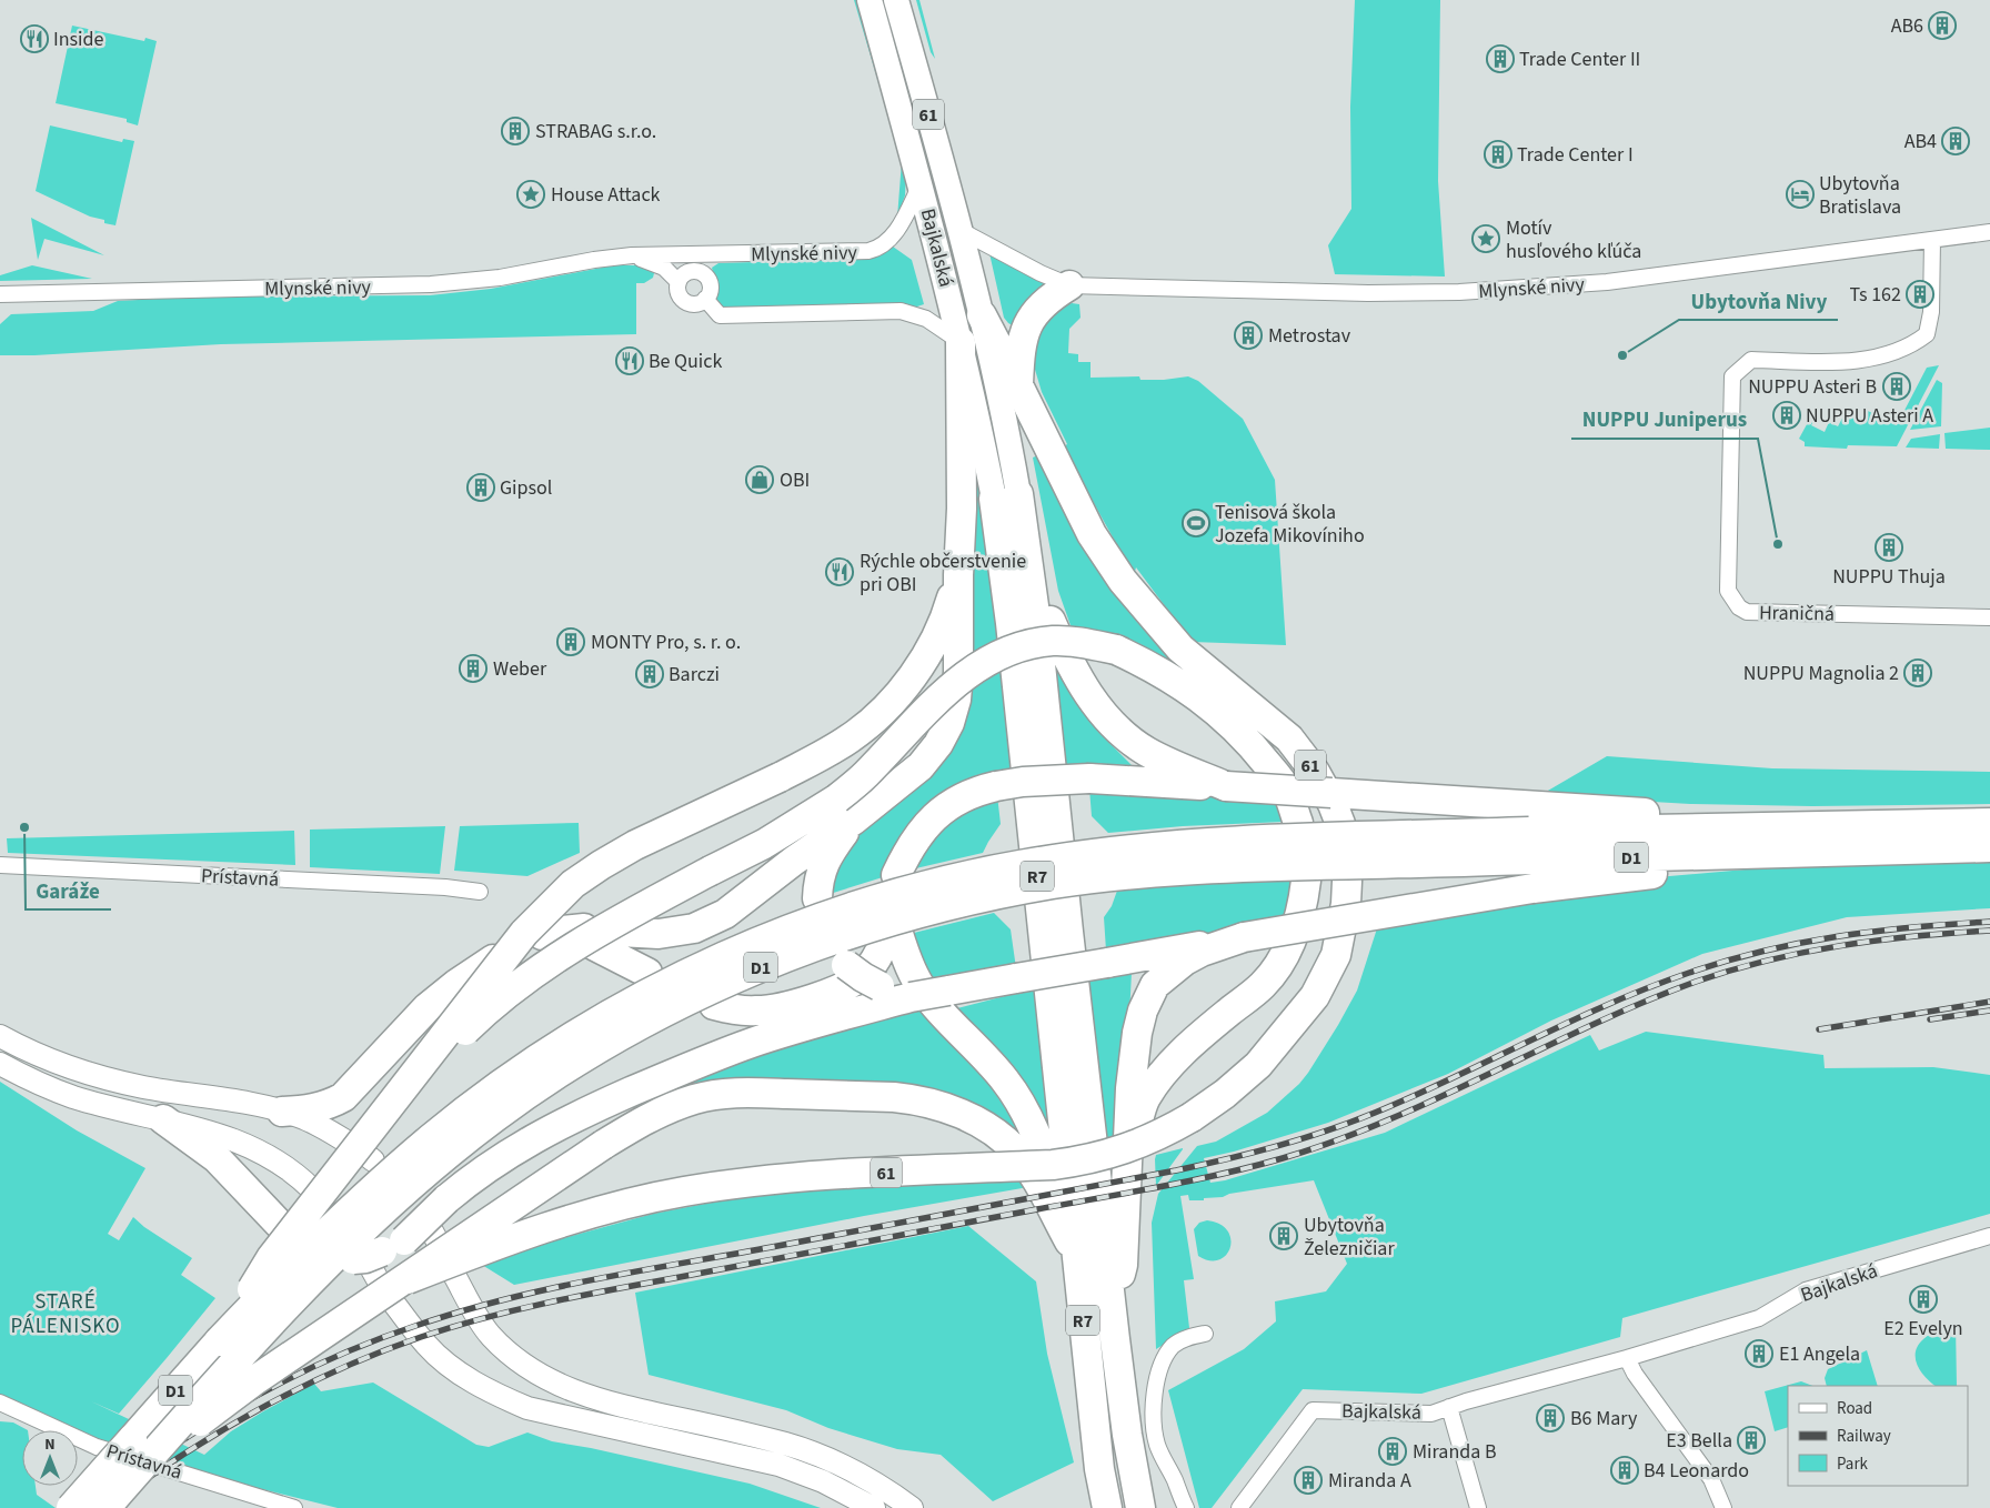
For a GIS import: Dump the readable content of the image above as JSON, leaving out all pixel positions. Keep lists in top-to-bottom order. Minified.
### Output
{"streets":{"highway":["61","D1","R7"],"main road":["Bajkalská"],"street":["Mlynské nivy","Hraničná","Prístavná"]},"crossings":[["61","Bajkalská"],["Bajkalská","Mlynské nivy"],["Bajkalská","R7"],["Mlynské nivy","Hraničná"]],"districts":["STARÉ PÁLENISKO"],"places":{"building":["AB6","Trade Center II","STRABAG s.r.o.","AB4","Trade Center I","Ts 162","Metrostav","NUPPU Asteri B","NUPPU Asteri A","Gipsol","NUPPU Thuja","MONTY Pro, s. r. o.","Weber","NUPPU Magnolia 2","Barczi","Ubytovňa Železničiar","E2 Evelyn","E1 Angela","B6 Mary","E3 Bella","Miranda B","B4 Leonardo","Miranda A"],"restaurant":["Inside","Be Quick","Rýchle občerstvenie pri OBI"],"place":["House Attack","Motív husľového kľúča"],"hotel":["Ubytovňa Bratislava"],"other":["Ubytovňa Nivy","NUPPU Juniperus","Garáže"],"shop":["OBI"],"sports":["Tenisová škola Jozefa Mikovíniho"]},"legend":["Road","Railway","Park"],"north":"top"}
